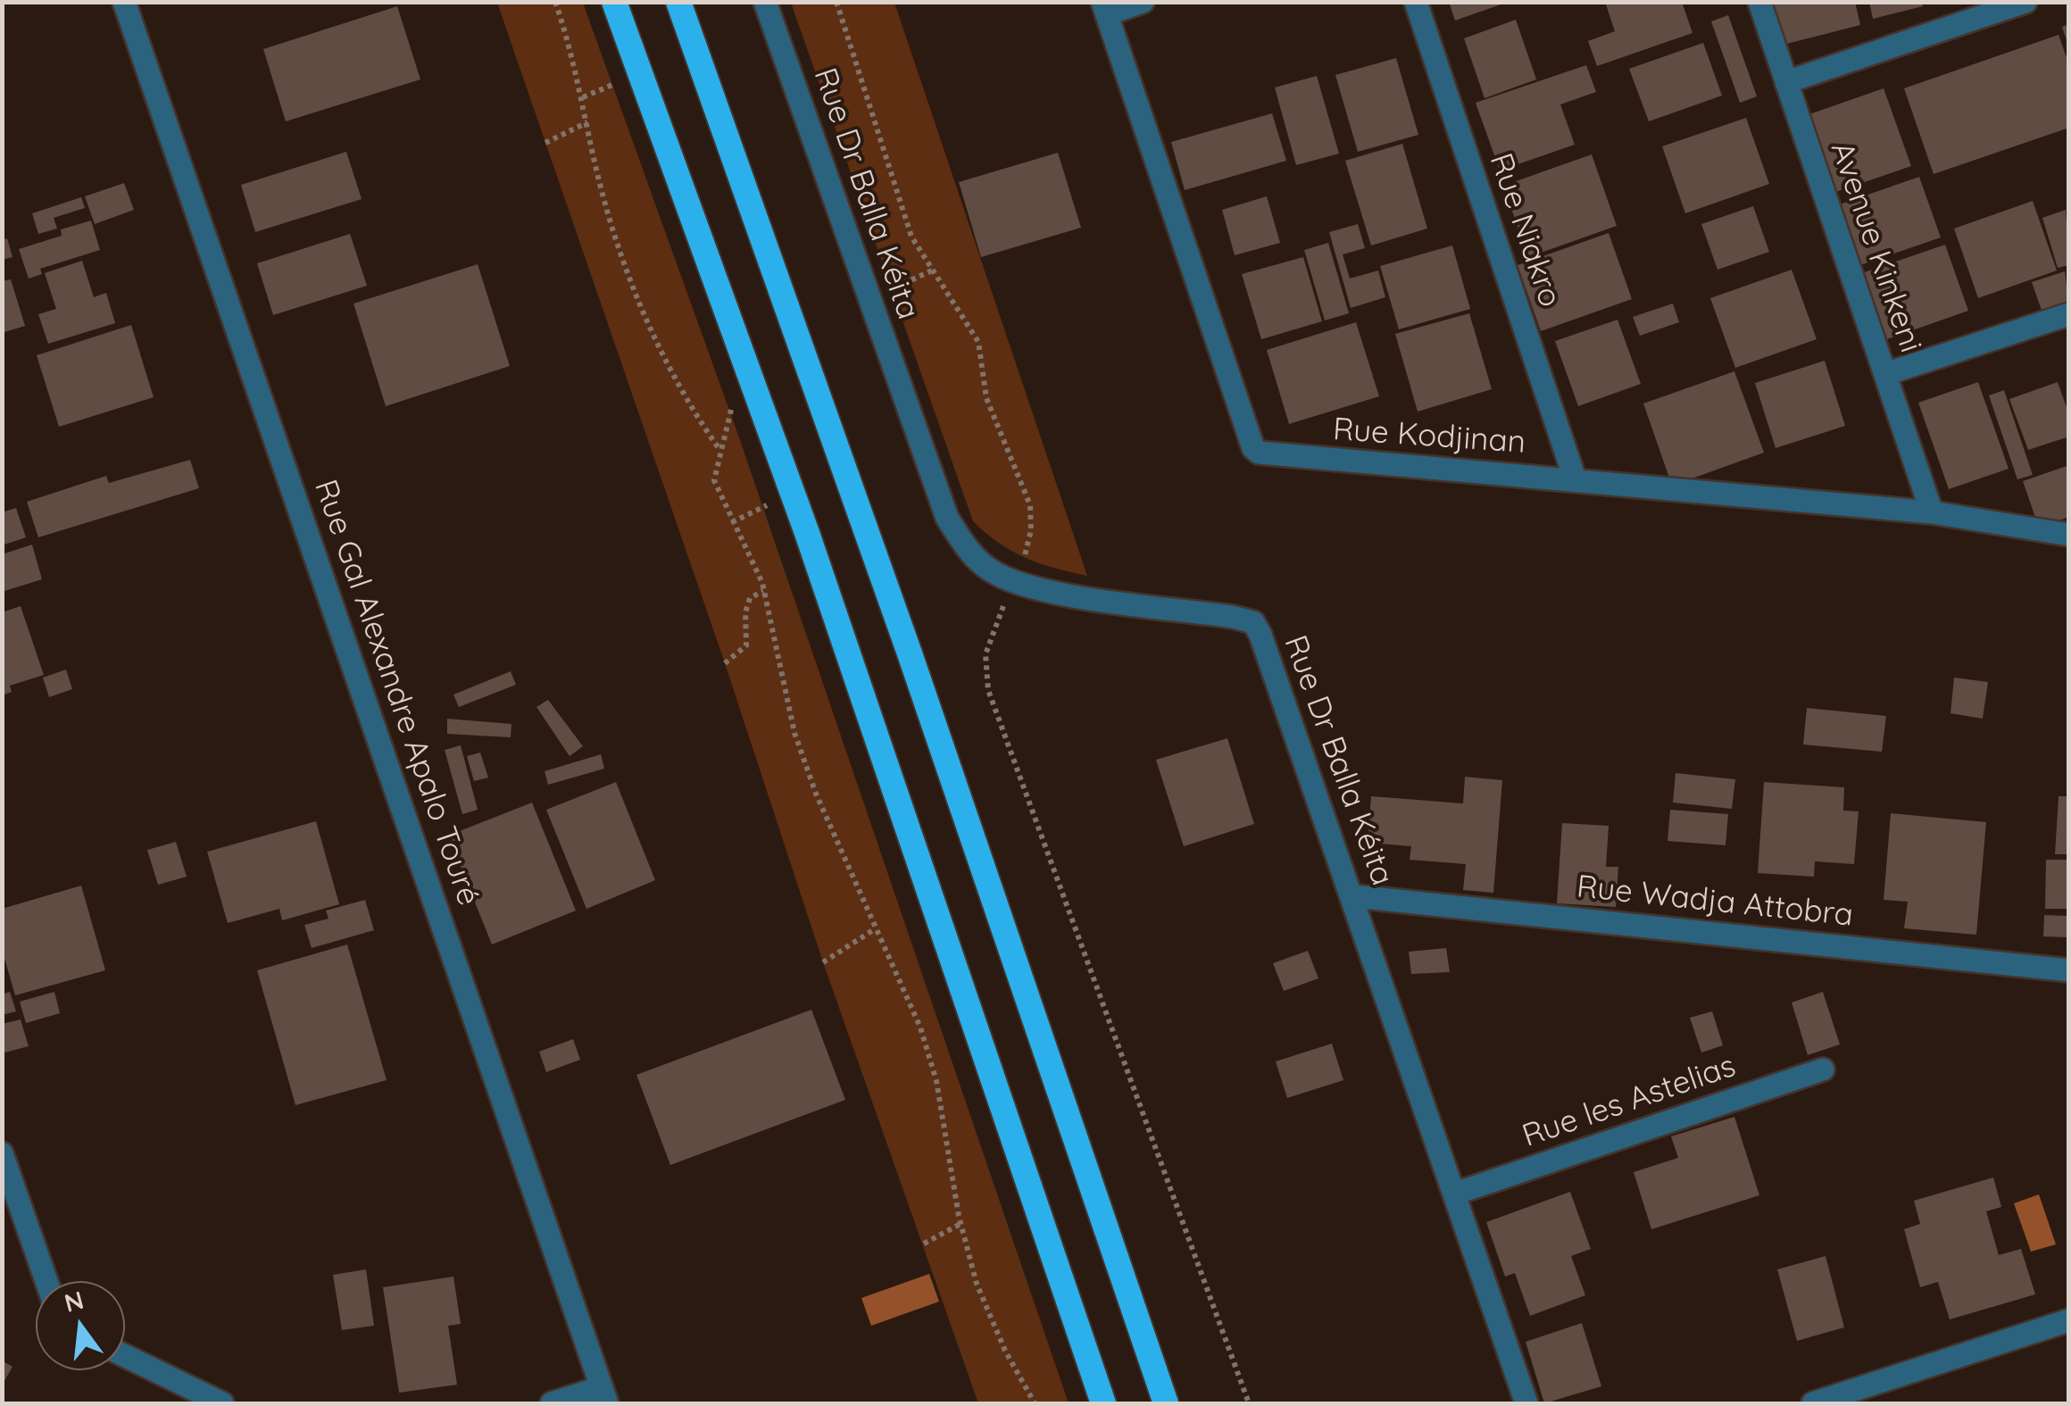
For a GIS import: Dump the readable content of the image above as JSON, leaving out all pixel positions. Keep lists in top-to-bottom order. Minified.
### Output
{"streets":{"street":["Rue Dr Balla Kéita","Rue Niakro","Avenue Kinkeni","Rue Kodjinan","Rue Gal Alexandre Apalo Touré","Rue Wadja Attobra","Rue les Astelias"]},"crossings":[["Rue Dr Balla Kéita","Rue Wadja Attobra"],["Rue Dr Balla Kéita","Rue les Astelias"],["Rue Niakro","Rue Kodjinan"],["Avenue Kinkeni","Rue Kodjinan"]],"north":"top"}
